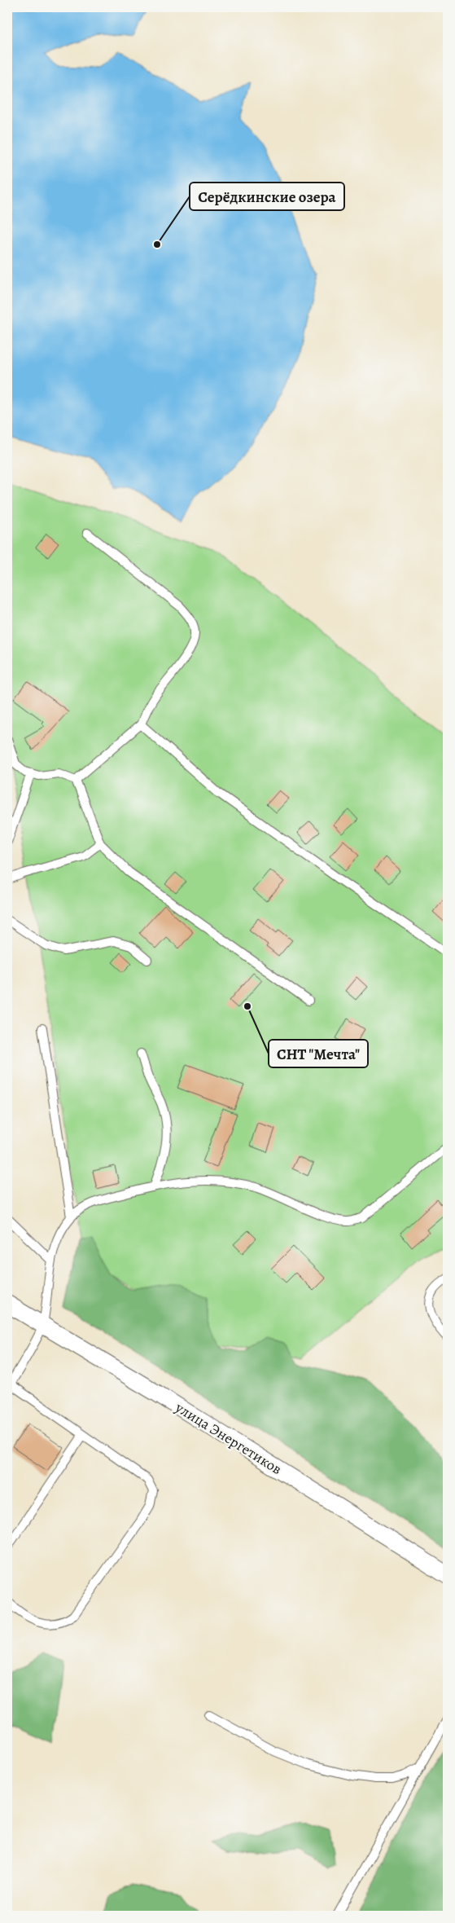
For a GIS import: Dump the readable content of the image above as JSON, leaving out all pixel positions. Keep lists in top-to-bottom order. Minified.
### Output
{"streets":{"street":["улица Энергетиков"]},"places":["Серёдкинские озера","СНТ \"Мечта\""]}
